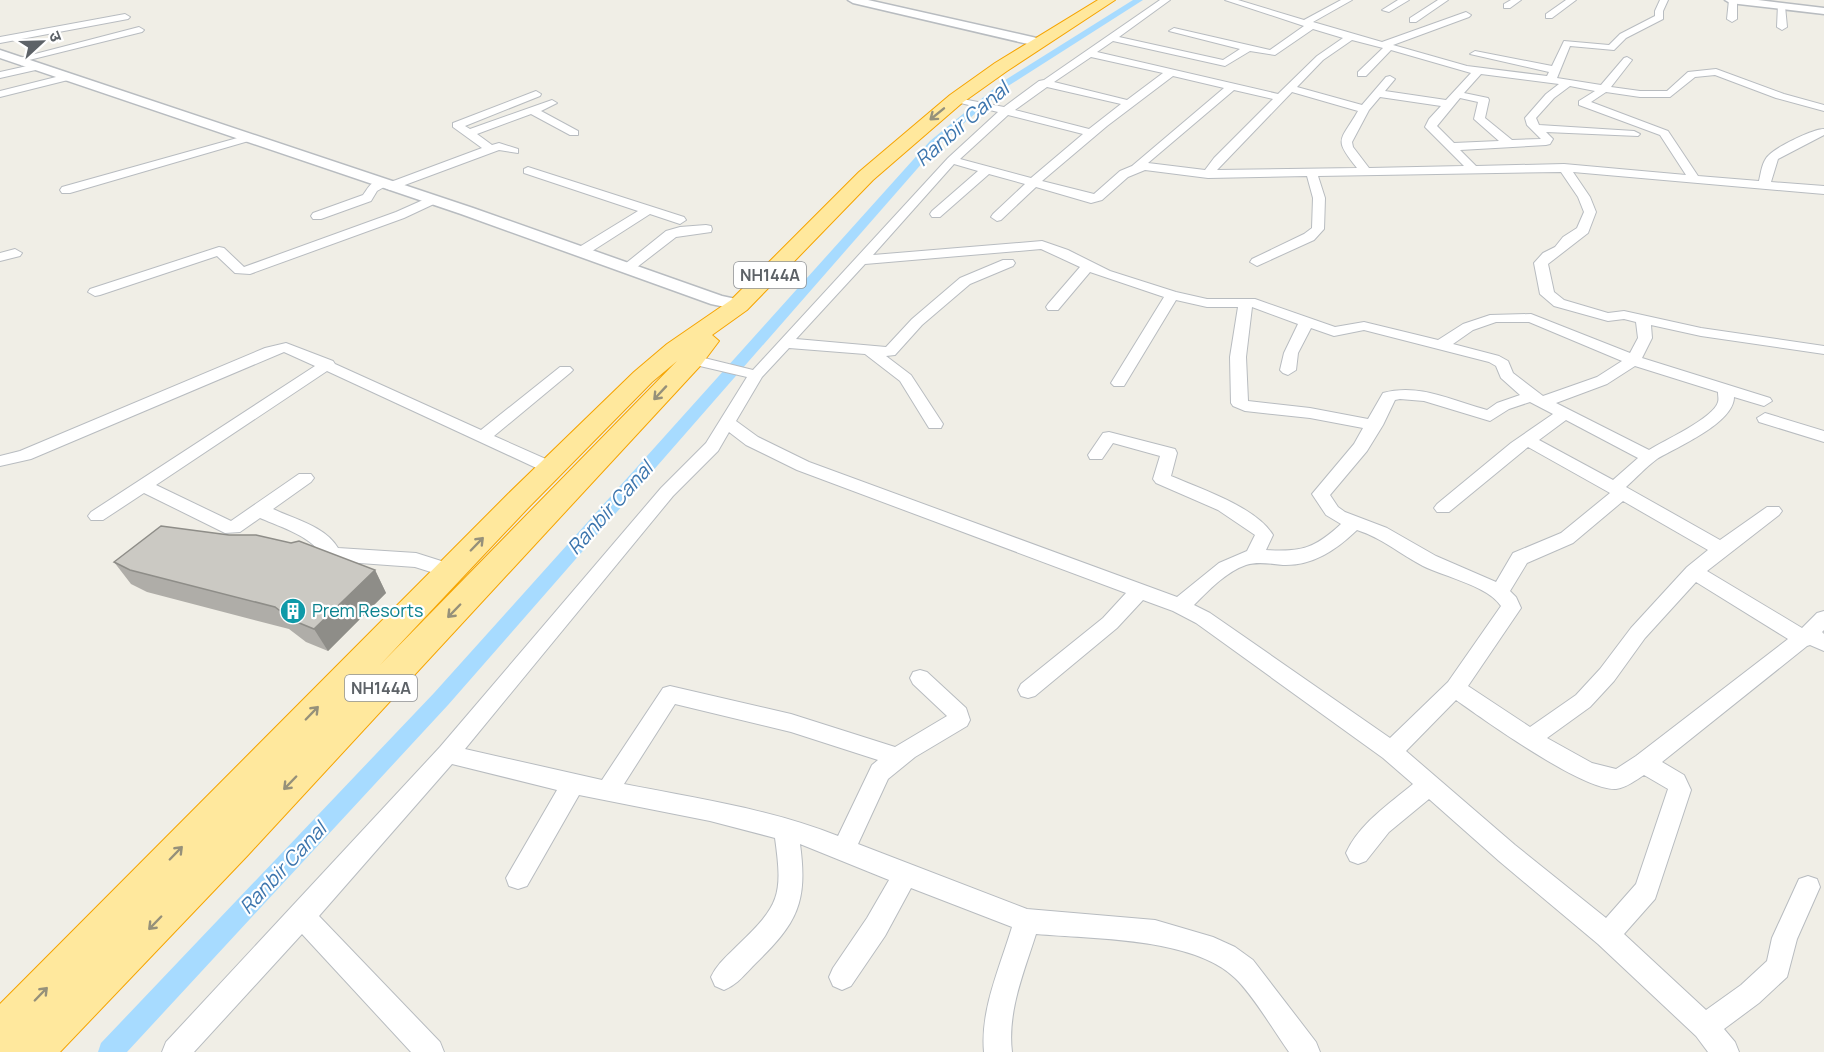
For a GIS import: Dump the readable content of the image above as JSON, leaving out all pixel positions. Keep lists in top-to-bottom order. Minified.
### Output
{"streets":{"highway":["NH144A"]},"water":["Ranbir Canal"],"places":{"building":["Prem Resorts"]},"north":"right"}
